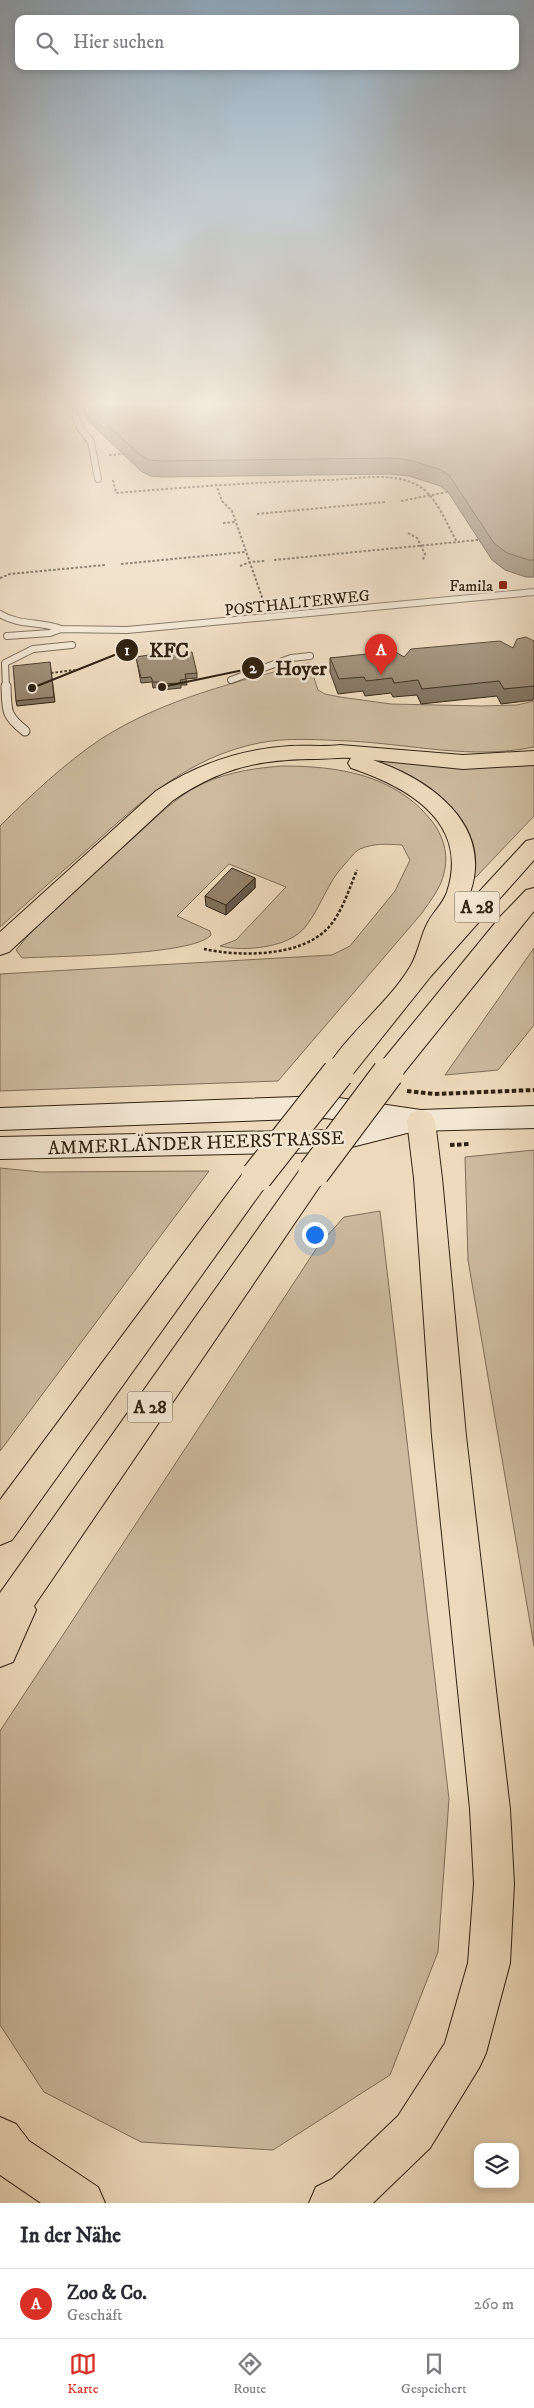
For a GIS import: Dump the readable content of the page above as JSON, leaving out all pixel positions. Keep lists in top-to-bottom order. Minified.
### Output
{"streets":{"highway":["A 28"],"street":["AMMERLÄNDER HEERSTRASSE"],"lane":["POSTHALTERWEG"]},"places":{"transit":["Famila"],"other":["Hoyer","KFC"]},"page":{"search":"Hier suchen","pins":"A","heading":"In der Nähe","list":[{"mark":"A","name":"Zoo & Co.","note":"Geschäft","value":"260 m"}],"nav":["Karte","Route","Gespeichert"]}}
